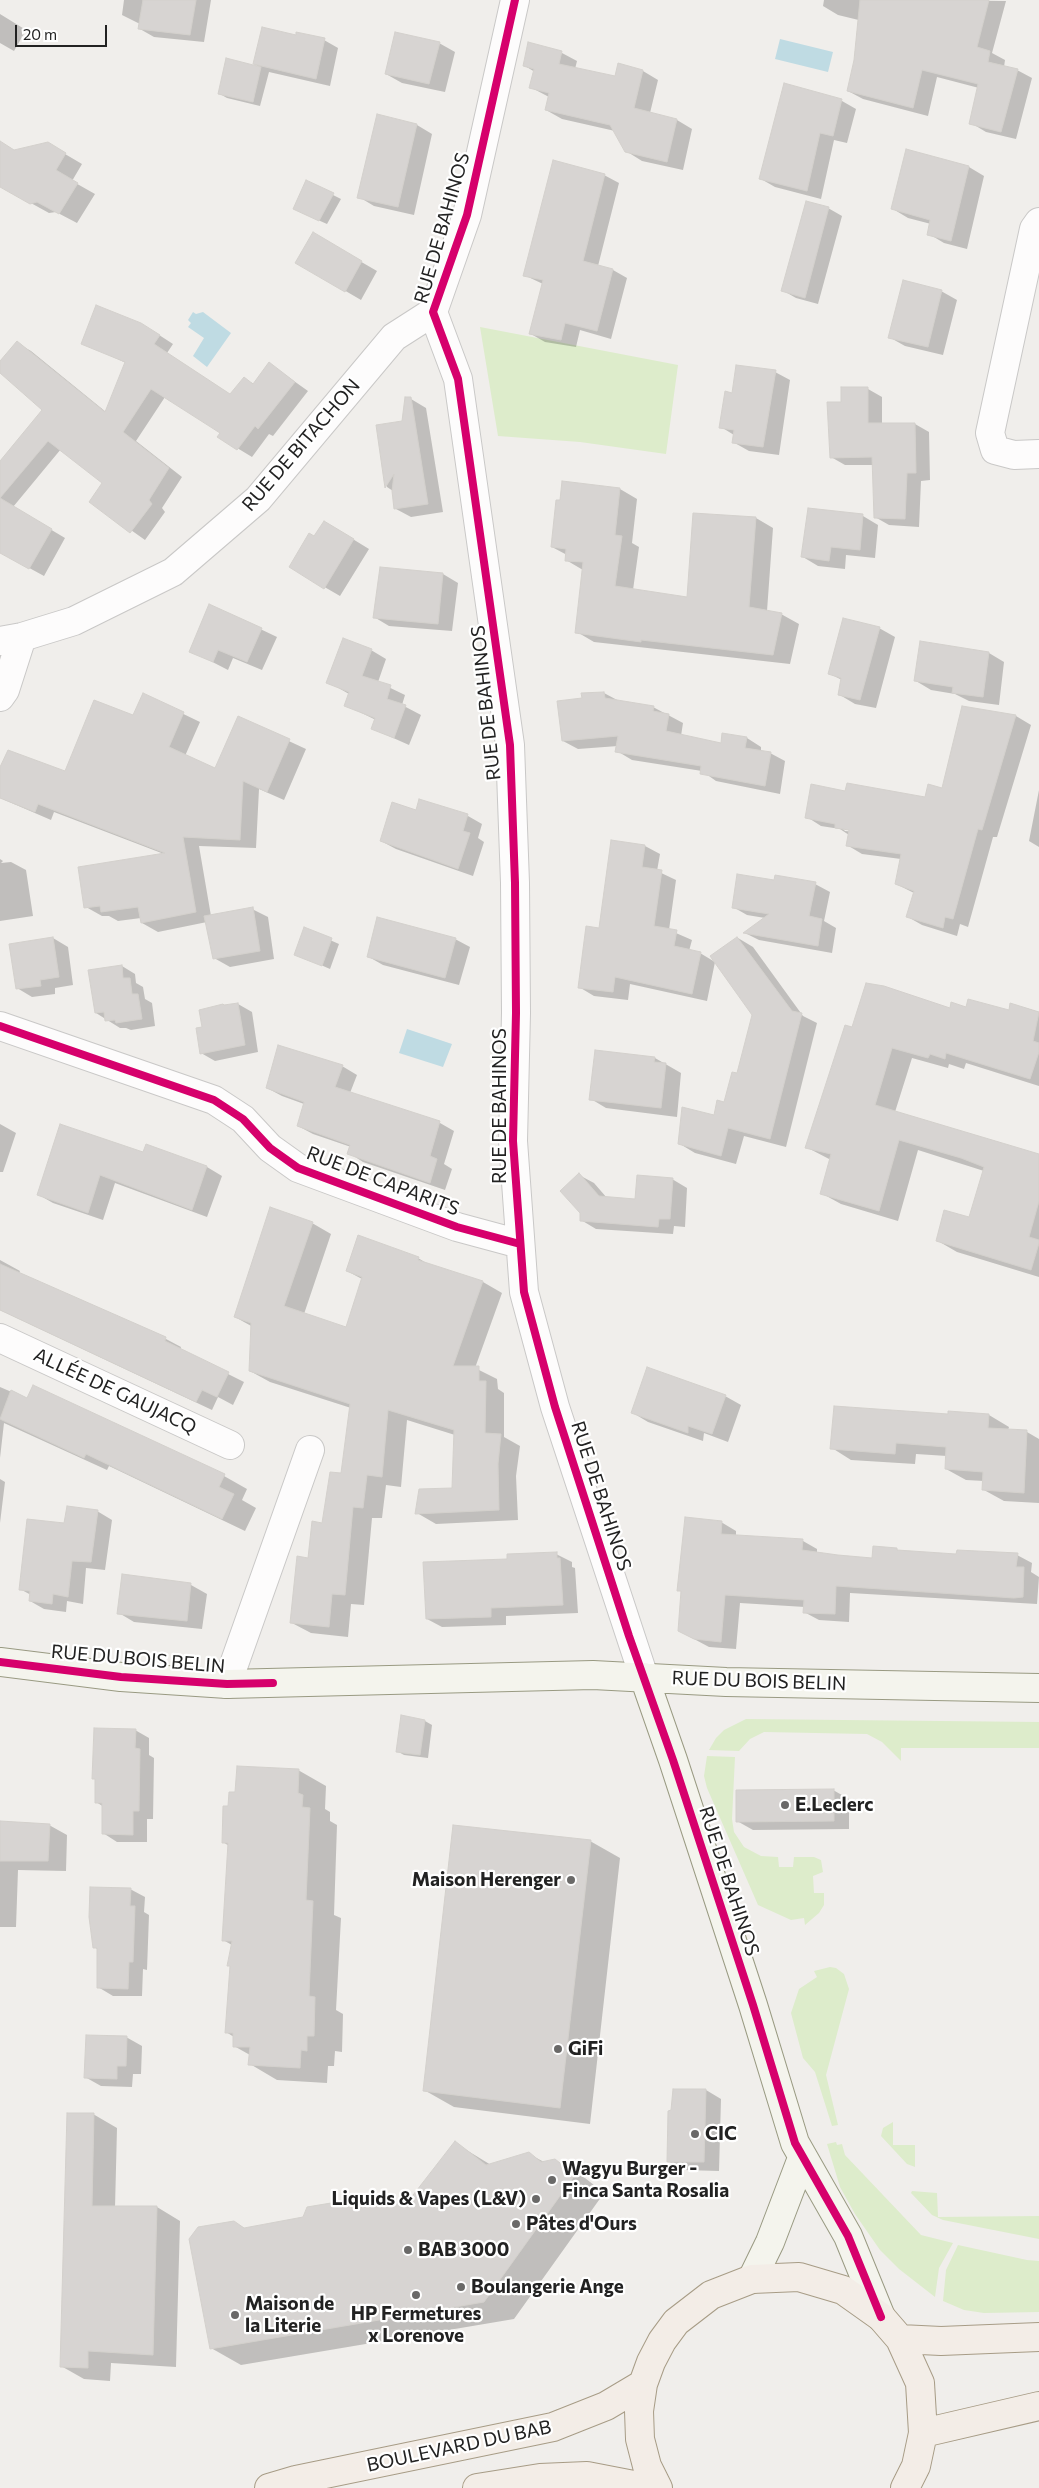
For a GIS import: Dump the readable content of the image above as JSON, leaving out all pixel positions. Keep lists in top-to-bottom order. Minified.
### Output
{"streets":{"main road":["BOULEVARD DU BAB"],"street":["RUE DE BAHINOS","RUE DE BITACHON","RUE DE CAPARITS","ALLÉE DE GAUJACQ","RUE DU BOIS BELIN"]},"crossings":[["RUE DE BAHINOS","RUE DE BITACHON"],["RUE DE BAHINOS","RUE DE CAPARITS"],["RUE DE BAHINOS","RUE DU BOIS BELIN"]],"places":["E.Leclerc","Maison Herenger","GiFi","CIC","Wagyu Burger - Finca Santa Rosalia","Liquids & Vapes (L&V)","Pâtes d'Ours","BAB 3000","Boulangerie Ange","HP Fermetures x Lorenove","Maison de la Literie"],"scale_bar":"20 m"}
